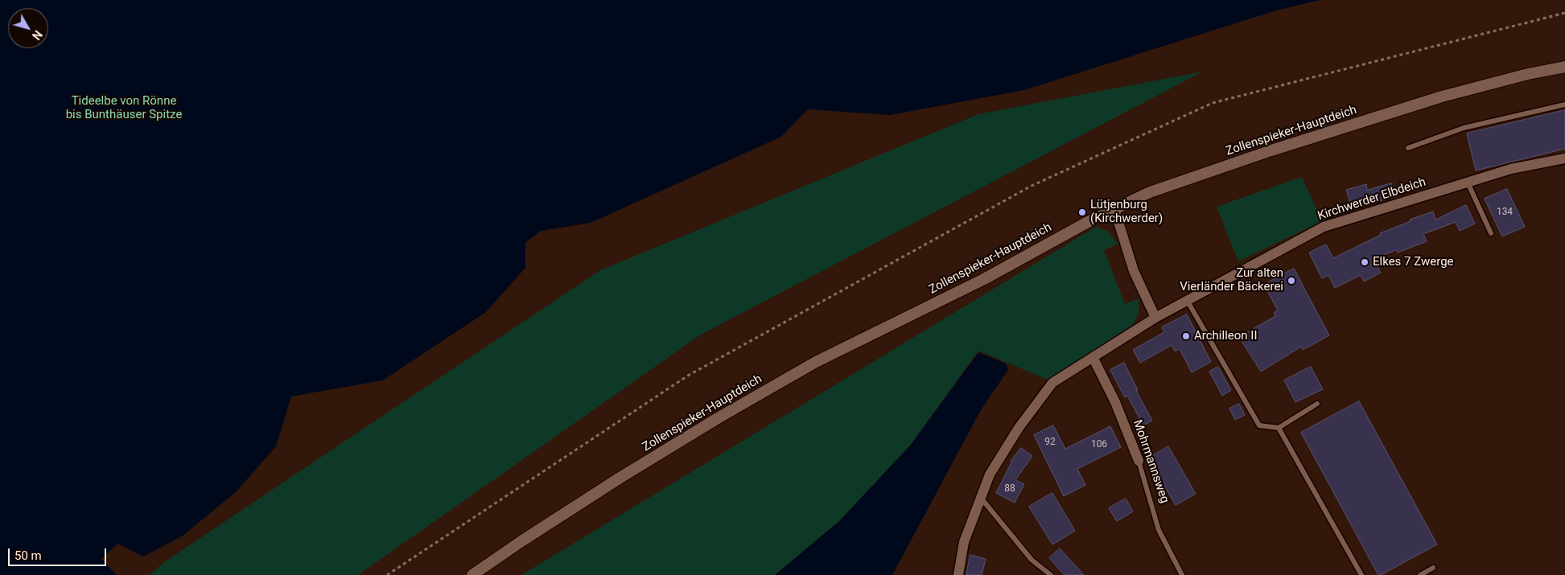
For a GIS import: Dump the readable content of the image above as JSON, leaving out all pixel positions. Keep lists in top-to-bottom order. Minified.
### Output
{"streets":{"street":["Zollenspieker-Hauptdeich","Kirchwerder Elbdeich","Mohrmannsweg"]},"crossings":[["Kirchwerder Elbdeich","Mohrmannsweg"]],"parks":["Tideelbe von Rönne bis Bunthäuser Spitze"],"places":["Lütjenburg (Kirchwerder)","Elkes 7 Zwerge","Zur alten Vierländer Bäckerei","Archilleon II"],"house_numbers":["134","92","106","88"],"scale_bar":"50 m","north":"bottom right"}
